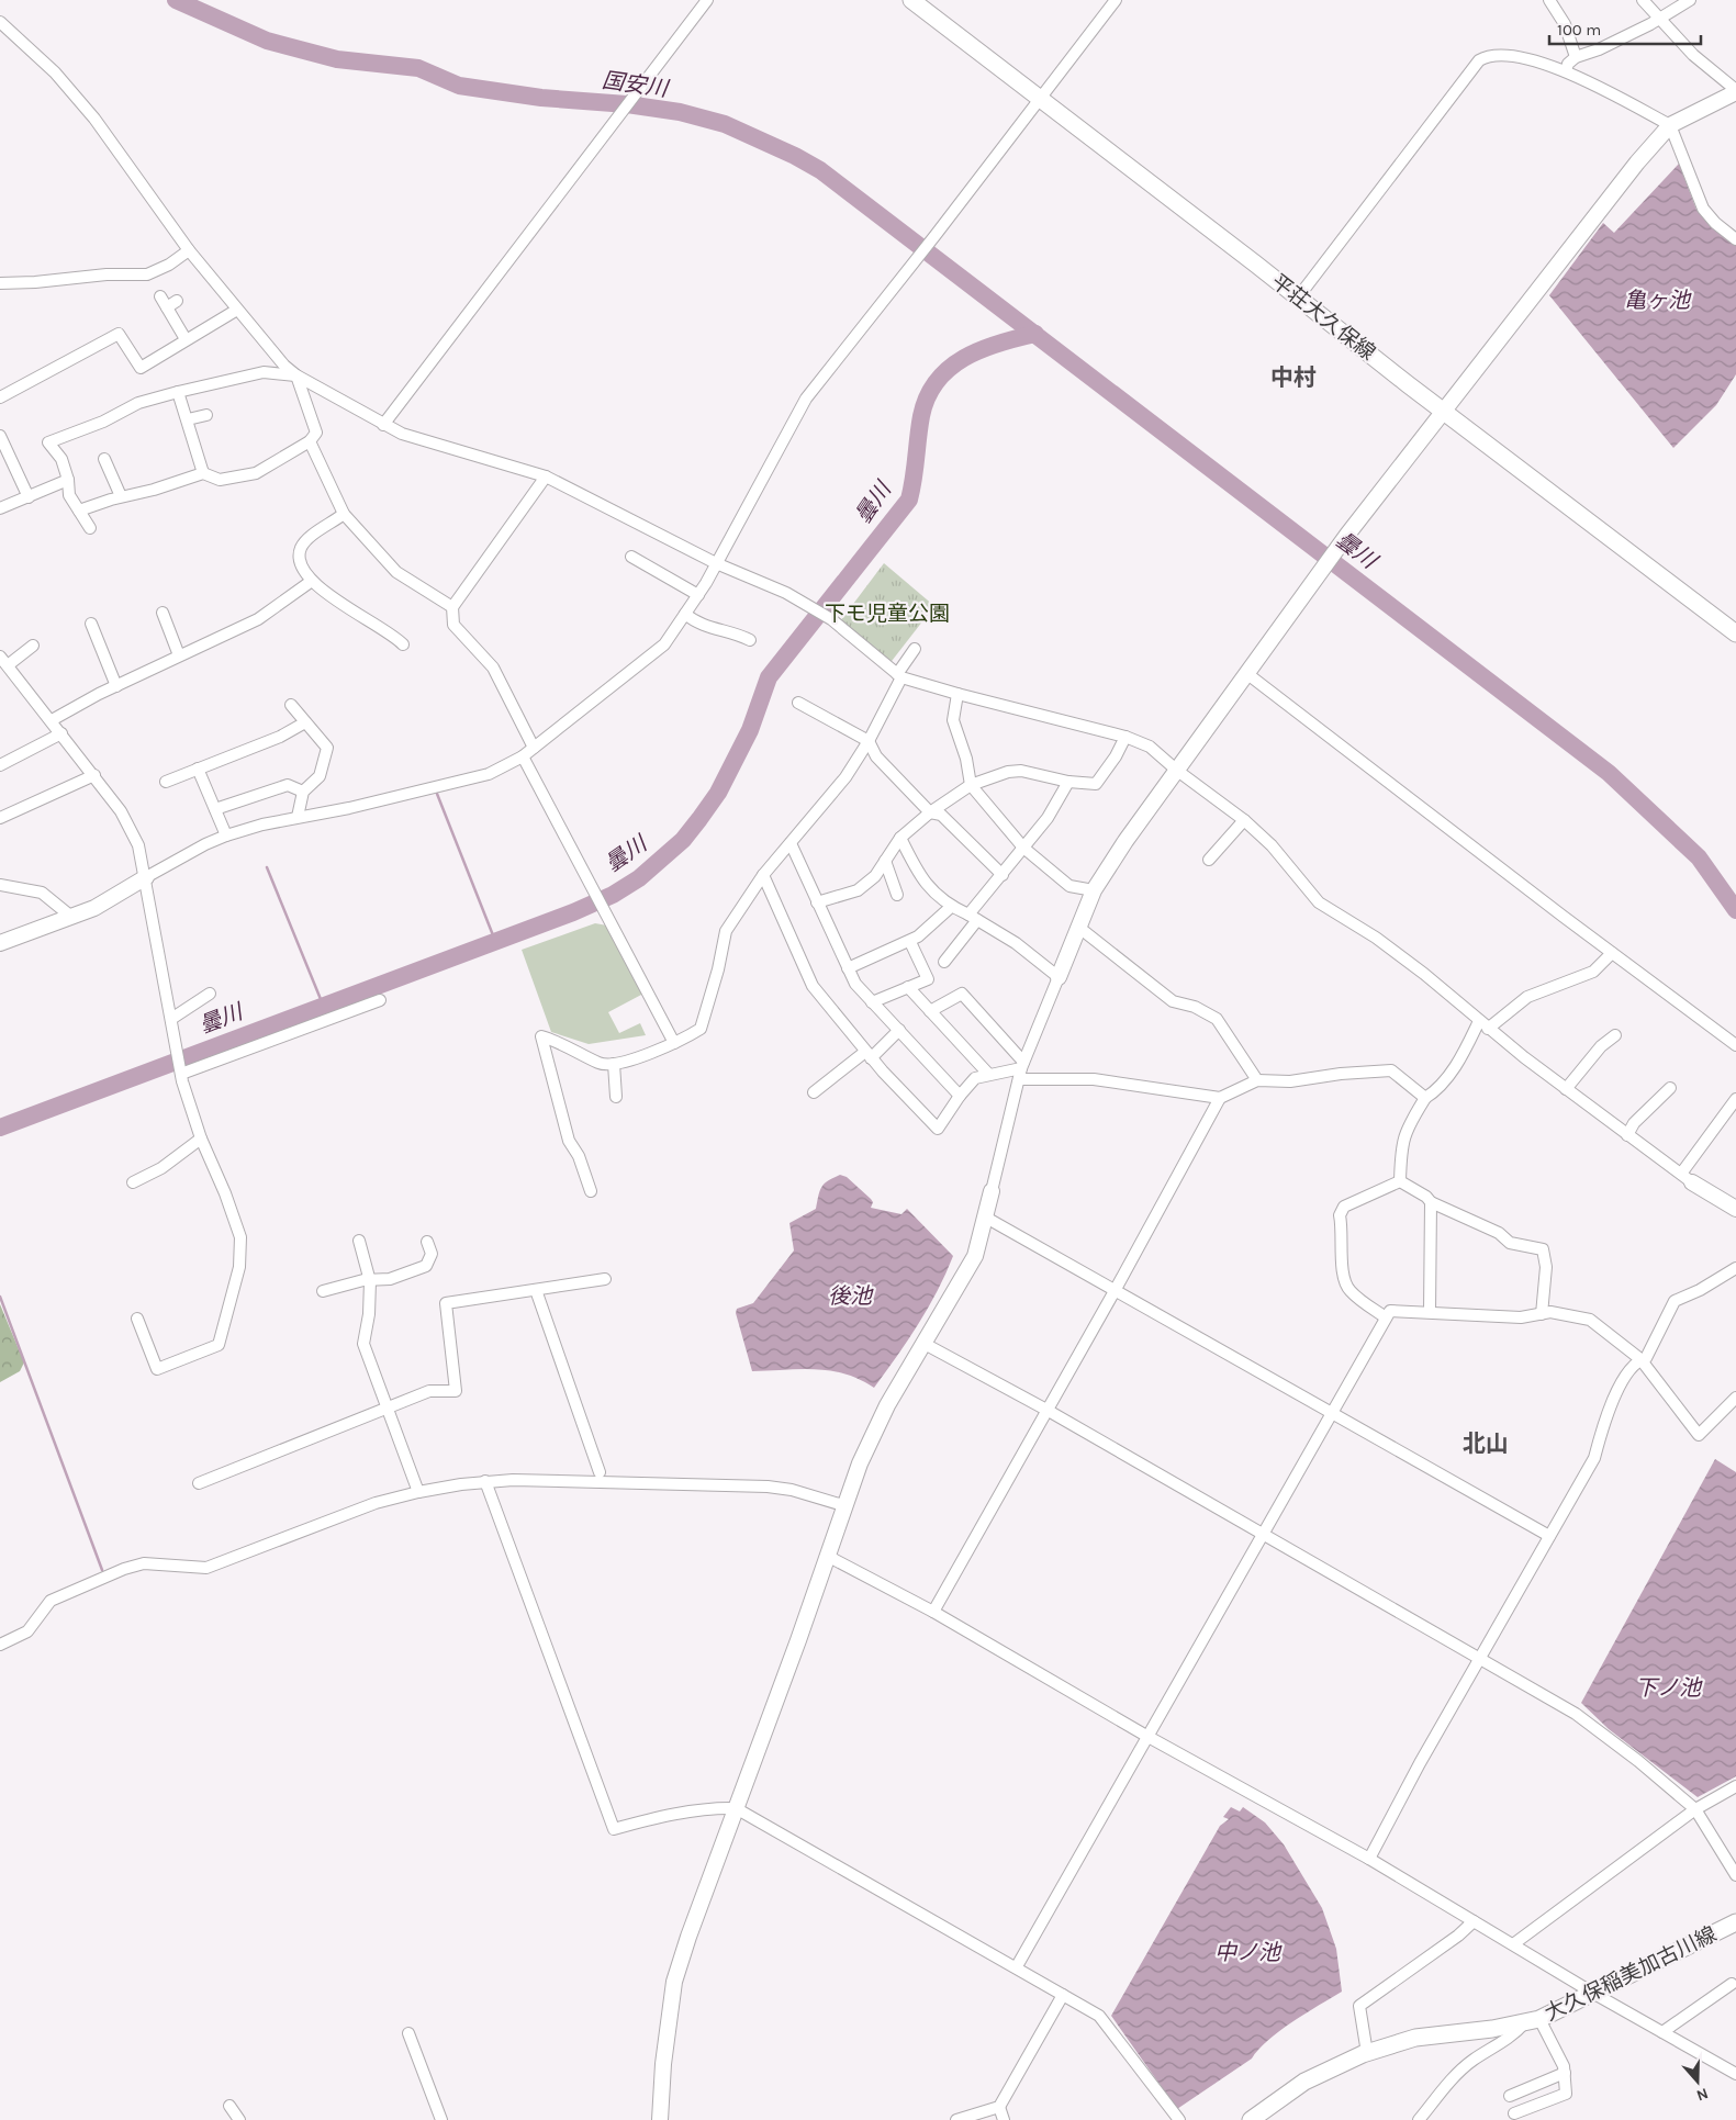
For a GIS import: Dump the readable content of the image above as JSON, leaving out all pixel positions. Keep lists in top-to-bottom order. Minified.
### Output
{"streets":{"main road":["平荘大久保線","大久保稲美加古川線"]},"districts":["中村","北山"],"water":["国安川","亀ヶ池","曇川","後池","下ノ池","中ノ池"],"parks":["下モ児童公園"],"scale_bar":"100 m","north":"bottom"}
